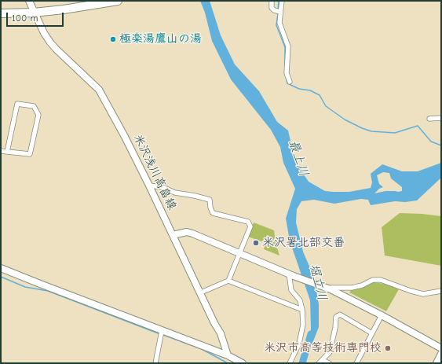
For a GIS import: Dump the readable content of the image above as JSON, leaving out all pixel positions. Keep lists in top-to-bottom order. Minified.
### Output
{"streets":{"street":["米沢浅川高畠線"]},"water":["最上川","堀立川"],"places":["極楽湯鷹山の湯","米沢署北部交番","米沢市高等技術専門校"],"scale_bar":"100 m"}
